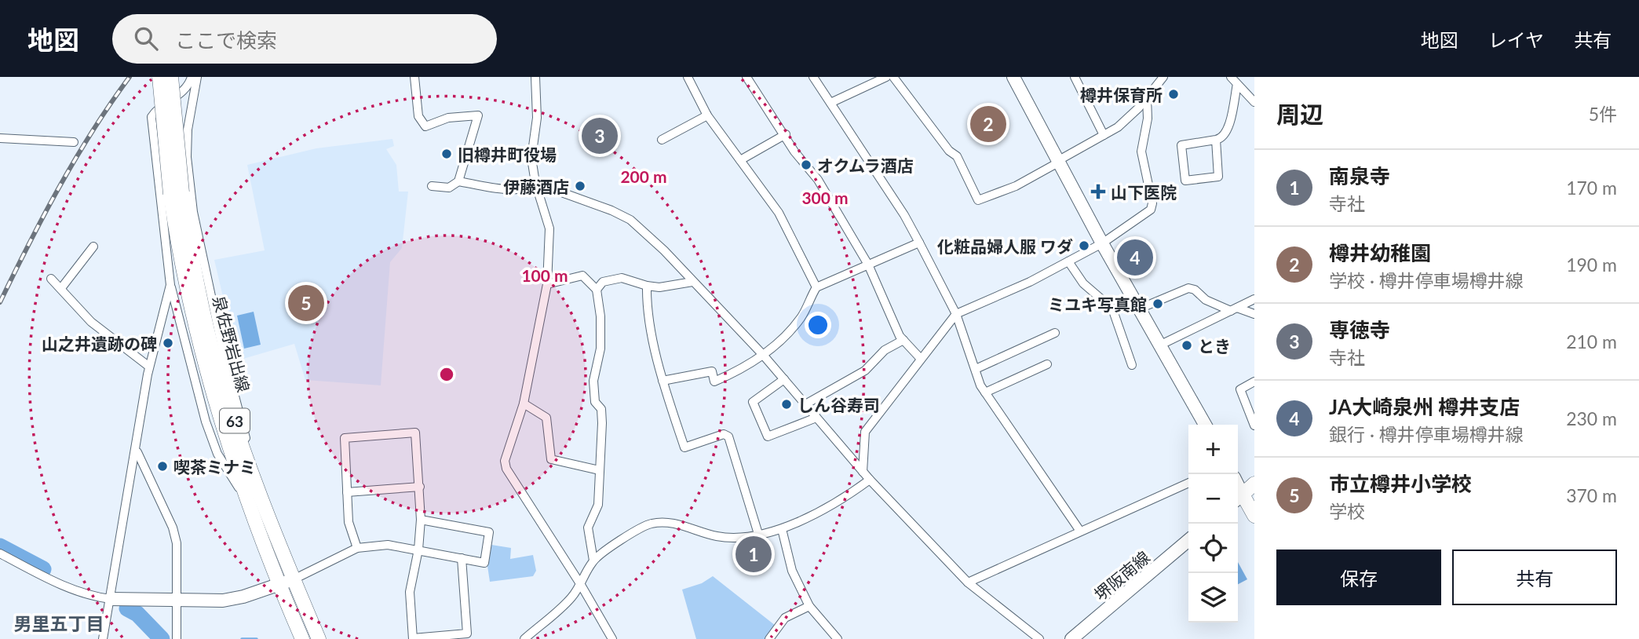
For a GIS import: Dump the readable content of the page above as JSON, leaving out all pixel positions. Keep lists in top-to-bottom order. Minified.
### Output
{"streets":{"main road":["泉佐野岩出線","63","堺阪南線"]},"districts":["男里五丁目"],"places":{"other":["樽井保育所","旧樽井町役場","オクムラ酒店","伊藤酒店","化粧品婦人服 ワダ","ミユキ写真館","山之井遺跡の碑","とき","しん谷寿司","喫茶ミナミ"],"health":["山下医院"]},"page":{"header":"地図","search":"ここで検索","nav":["地図","レイヤ","共有"],"heading":["周辺","5件"],"pins":["2","3","4","5","1"],"list":[{"mark":"1","name":"南泉寺","note":"寺社","value":"170 m"},{"mark":"2","name":"樽井幼稚園","note":"学校 · 樽井停車場樽井線","value":"190 m"},{"mark":"3","name":"専徳寺","note":"寺社","value":"210 m"},{"mark":"4","name":"JA大崎泉州 樽井支店","note":"銀行 · 樽井停車場樽井線","value":"230 m"},{"mark":"5","name":"市立樽井小学校","note":"学校","value":"370 m"}],"map_buttons":["+","−"],"buttons":["保存","共有"]},"rings":["200 m","300 m","100 m"]}
